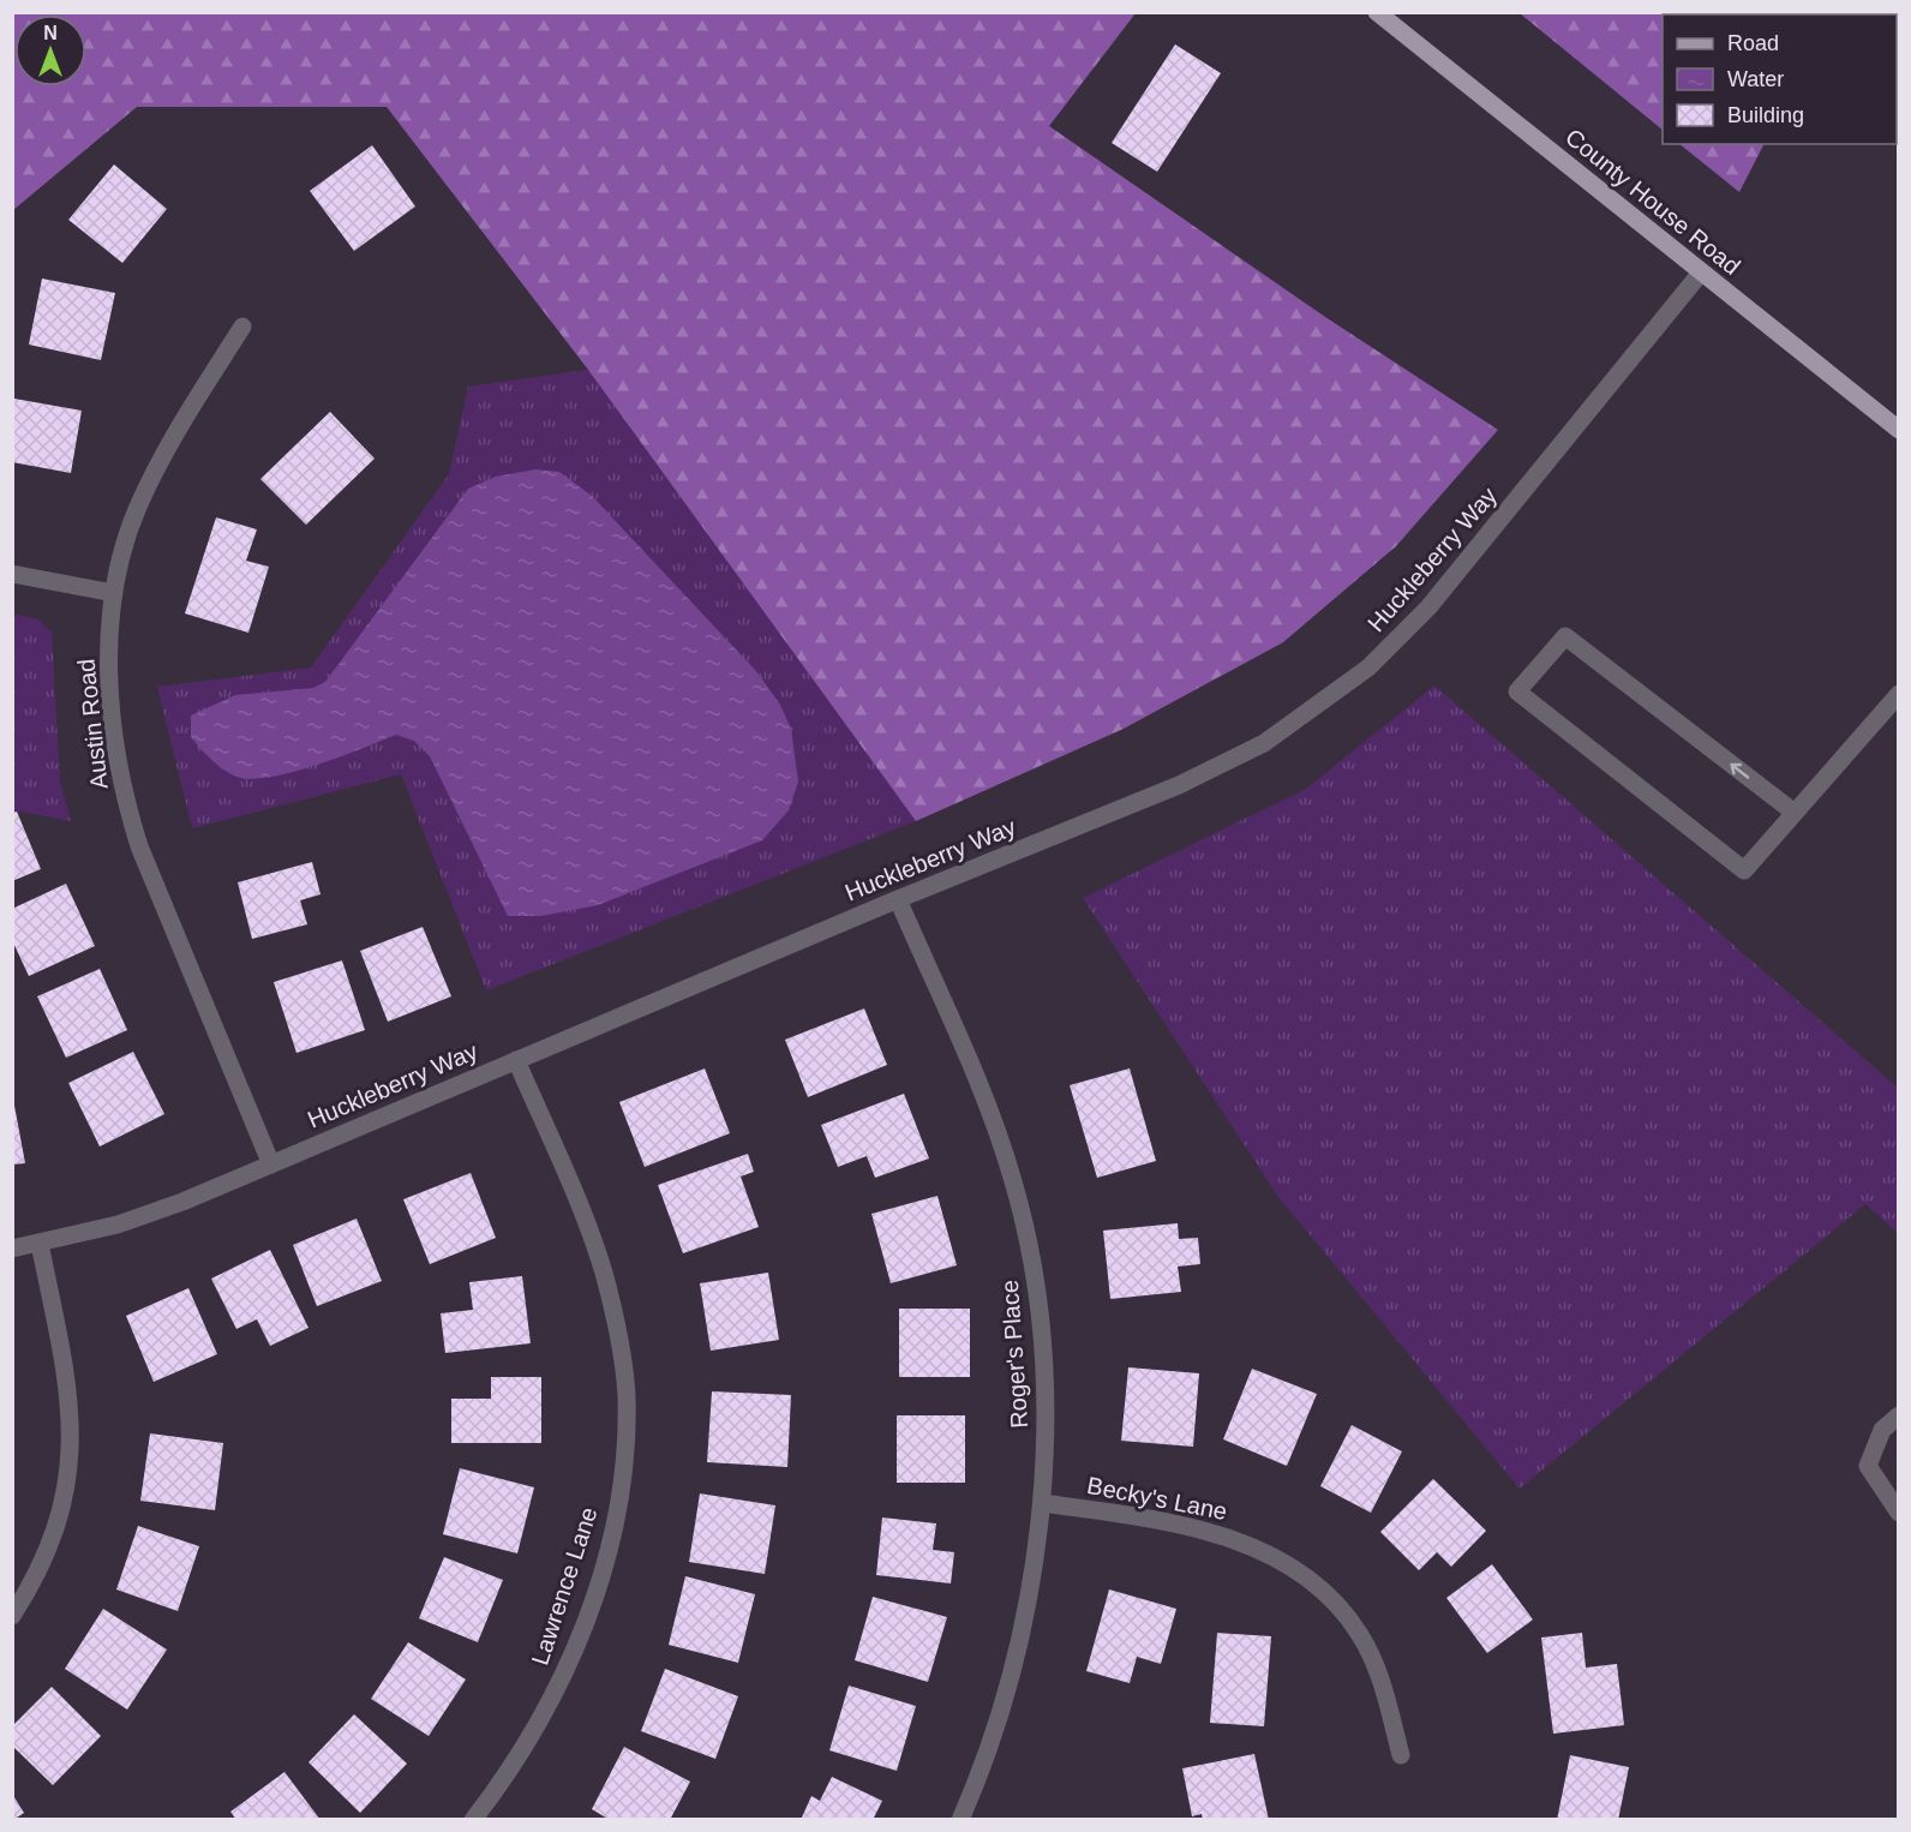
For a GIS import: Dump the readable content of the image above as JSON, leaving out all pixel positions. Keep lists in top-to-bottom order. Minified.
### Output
{"streets":{"main road":["County House Road"],"street":["Huckleberry Way","Austin Road","Roger's Place","Becky's Lane","Lawrence Lane"]},"crossings":[["County House Road","Huckleberry Way"],["Huckleberry Way","Austin Road"],["Huckleberry Way","Roger's Place"],["Huckleberry Way","Lawrence Lane"],["Roger's Place","Becky's Lane"]],"legend":["Road","Water","Building"],"north":"top"}
